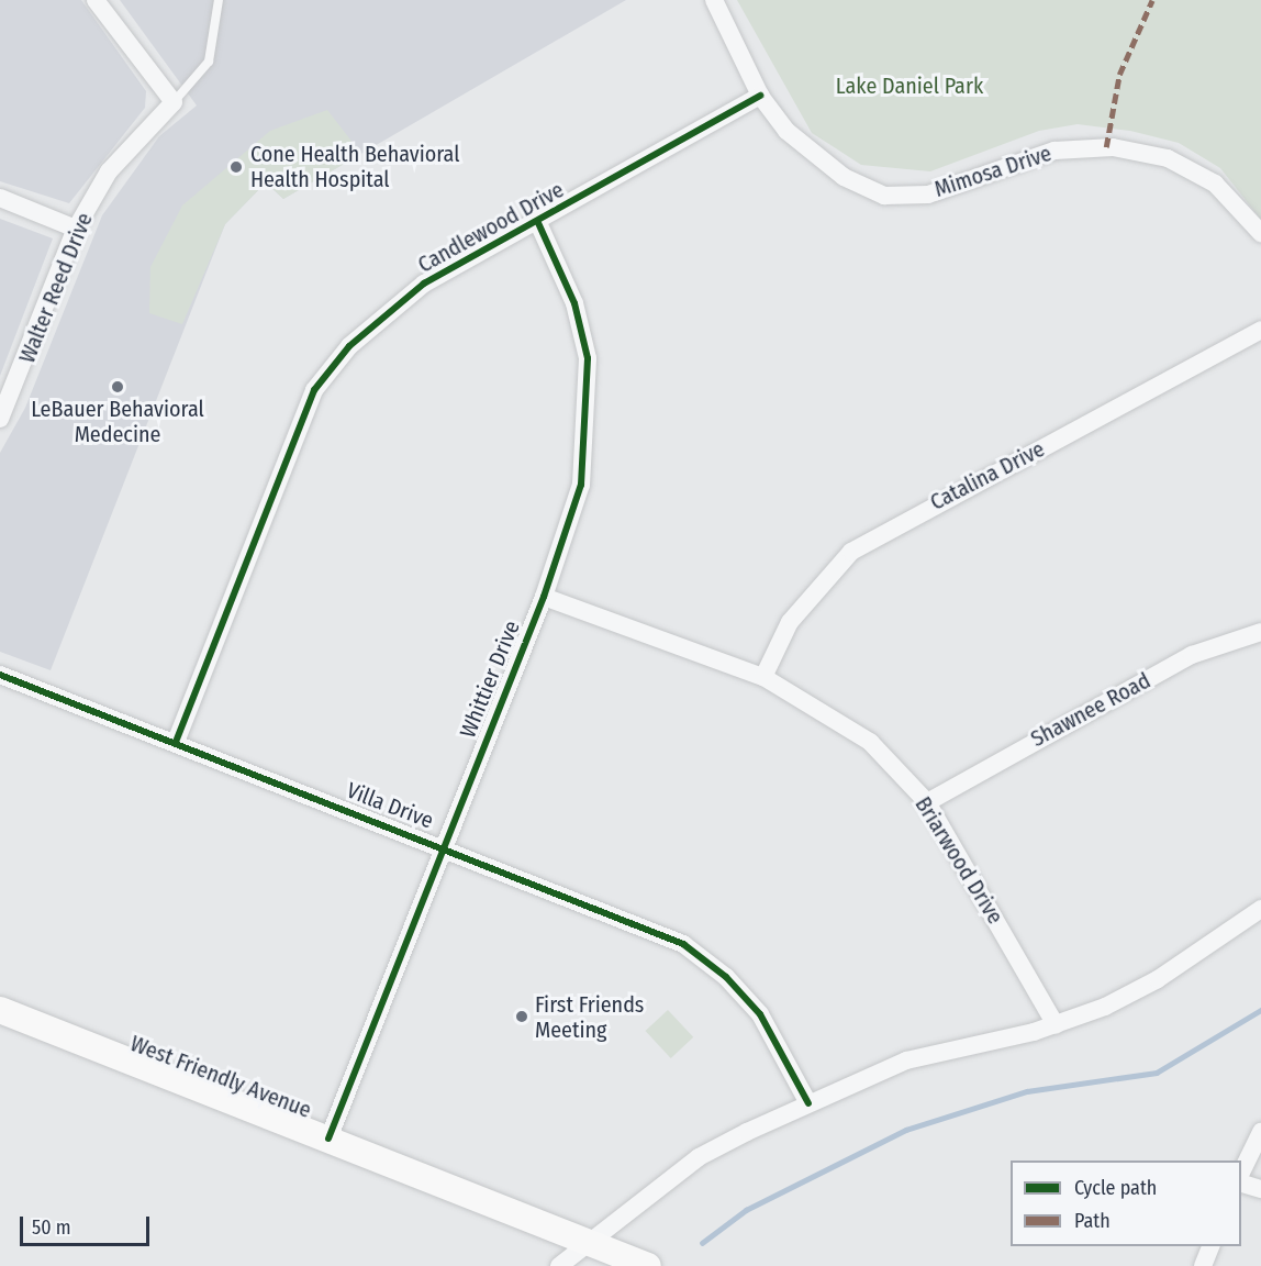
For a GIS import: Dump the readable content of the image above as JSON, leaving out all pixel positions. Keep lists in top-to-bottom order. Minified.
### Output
{"streets":{"main road":["West Friendly Avenue"],"street":["Mimosa Drive","Candlewood Drive","Walter Reed Drive","Catalina Drive","Whittier Drive","Shawnee Road","Villa Drive","Briarwood Drive"]},"crossings":[["Mimosa Drive","Candlewood Drive"],["Candlewood Drive","Whittier Drive"],["Candlewood Drive","Villa Drive"],["Catalina Drive","Briarwood Drive"],["Whittier Drive","Villa Drive"],["Whittier Drive","Briarwood Drive"],["Whittier Drive","West Friendly Avenue"],["Shawnee Road","Briarwood Drive"]],"parks":["Lake Daniel Park"],"places":["Cone Health Behavioral Health Hospital","LeBauer Behavioral Medecine","First Friends Meeting"],"legend":["Cycle path","Path"],"scale_bar":"50 m"}
